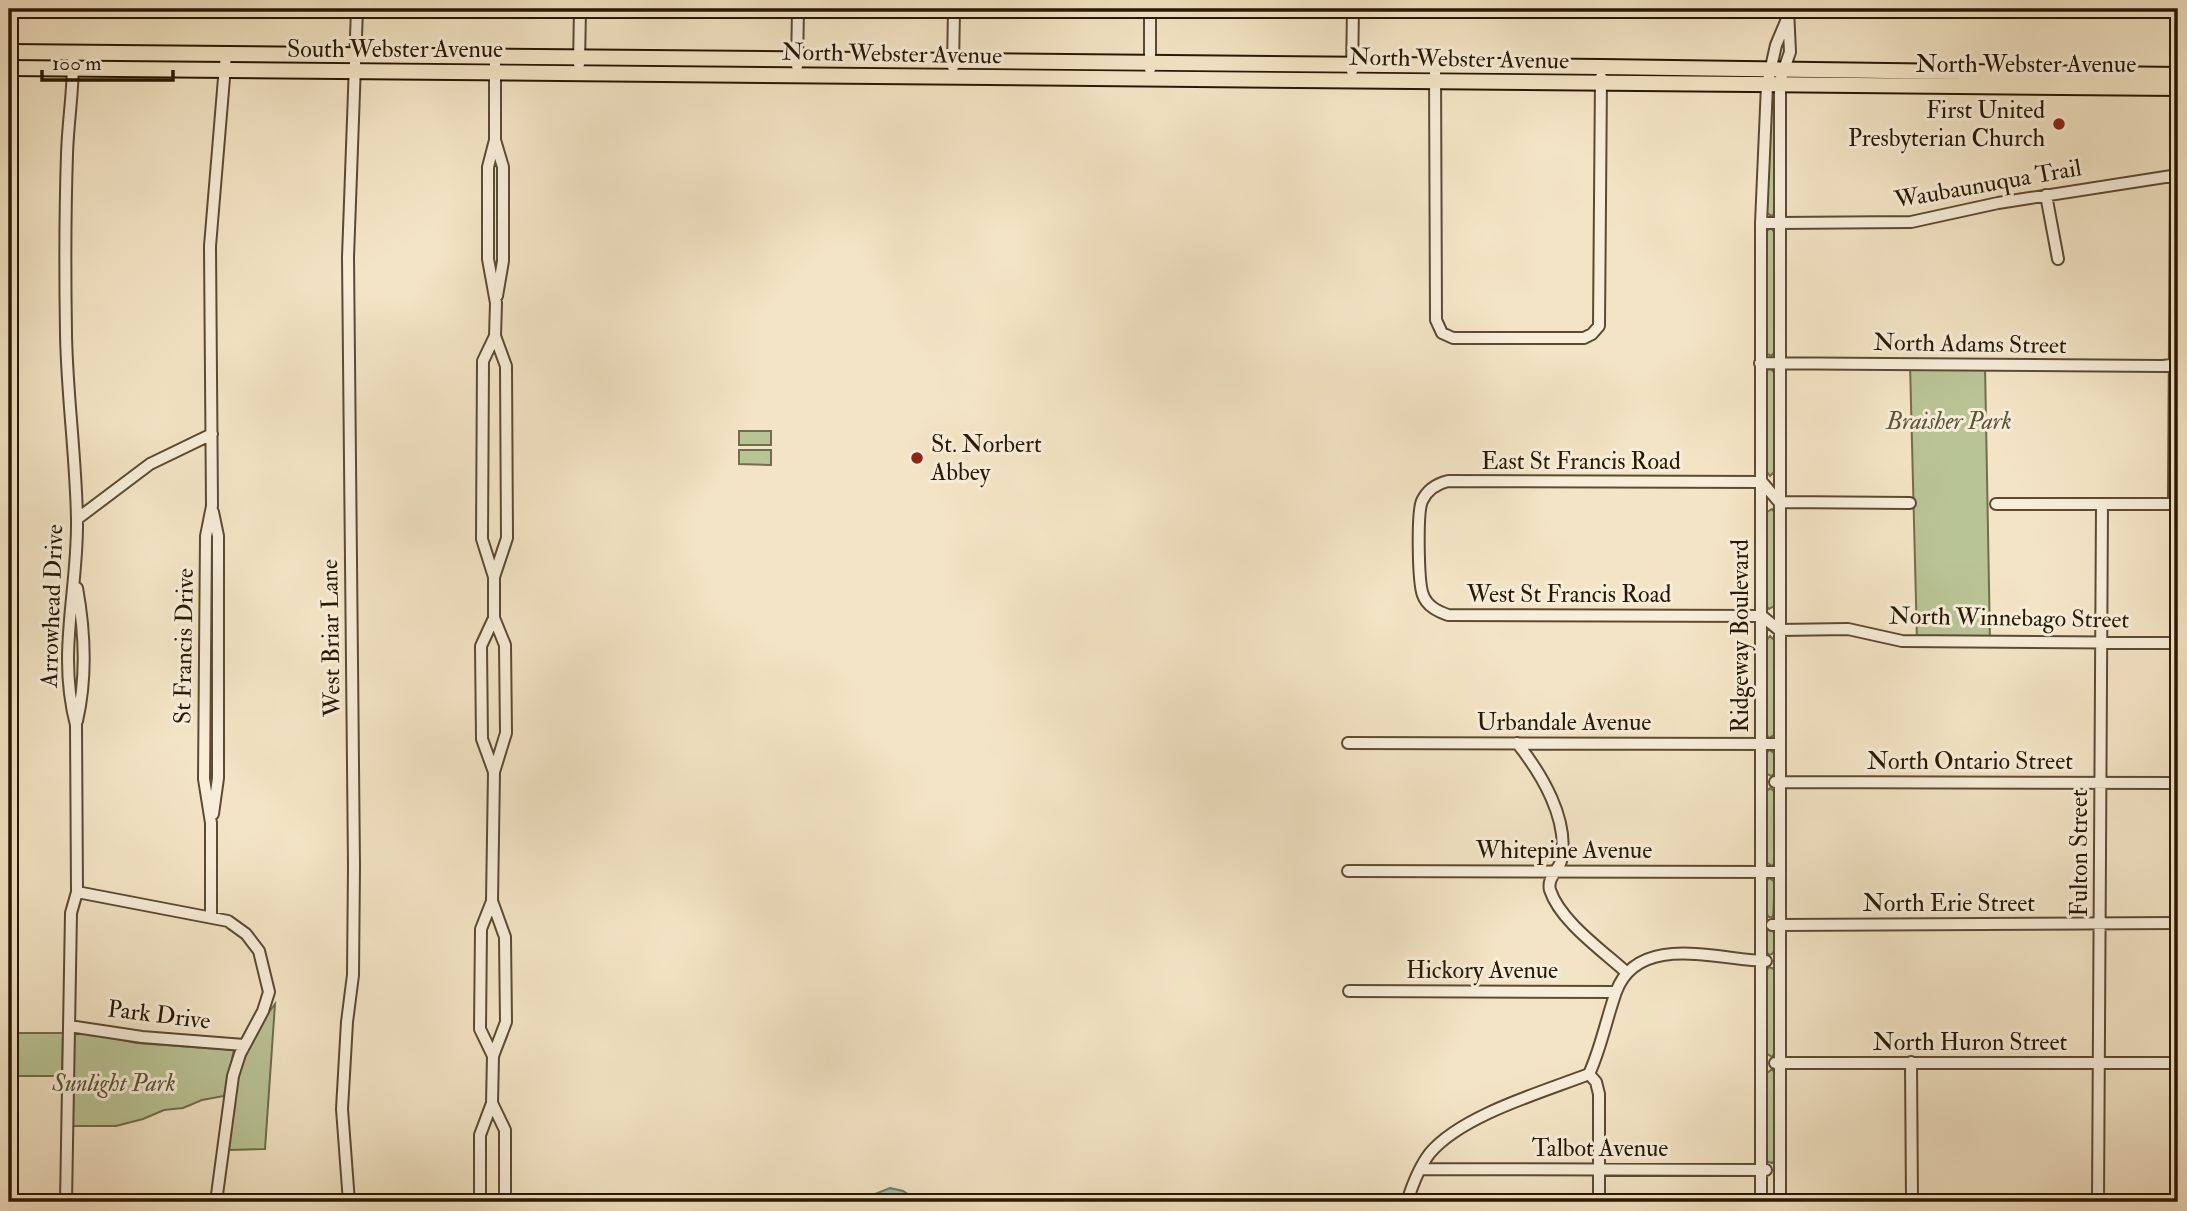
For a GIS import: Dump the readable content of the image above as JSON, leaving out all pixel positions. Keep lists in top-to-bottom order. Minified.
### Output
{"streets":{"main road":["South Webster Avenue","North Webster Avenue"],"street":["Waubaunuqua Trail","North Adams Street","East St Francis Road","West St Francis Road","Arrowhead Drive","North Winnebago Street","Ridgeway Boulevard","West Briar Lane","St Francis Drive","Urbandale Avenue","North Ontario Street","Whitepine Avenue","Fulton Street","North Erie Street","Hickory Avenue","Park Drive","North Huron Street","Talbot Avenue"]},"crossings":[["South Webster Avenue","North Webster Avenue"],["South Webster Avenue","Arrowhead Drive"],["South Webster Avenue","West Briar Lane"],["South Webster Avenue","St Francis Drive"],["North Webster Avenue","Ridgeway Boulevard"],["Waubaunuqua Trail","Ridgeway Boulevard"],["North Adams Street","Ridgeway Boulevard"],["East St Francis Road","West St Francis Road"],["East St Francis Road","Ridgeway Boulevard"],["West St Francis Road","Ridgeway Boulevard"],["Arrowhead Drive","Park Drive"],["North Winnebago Street","Ridgeway Boulevard"],["North Winnebago Street","Fulton Street"],["Ridgeway Boulevard","Urbandale Avenue"],["Ridgeway Boulevard","North Ontario Street"],["Ridgeway Boulevard","Whitepine Avenue"],["Ridgeway Boulevard","North Erie Street"],["Ridgeway Boulevard","North Huron Street"],["Ridgeway Boulevard","Talbot Avenue"],["North Ontario Street","Fulton Street"],["Fulton Street","North Erie Street"],["Fulton Street","North Huron Street"]],"parks":["Braisher Park","Sunlight Park"],"places":["First United Presbyterian Church","St. Norbert Abbey"],"scale_bar":"100 m"}
